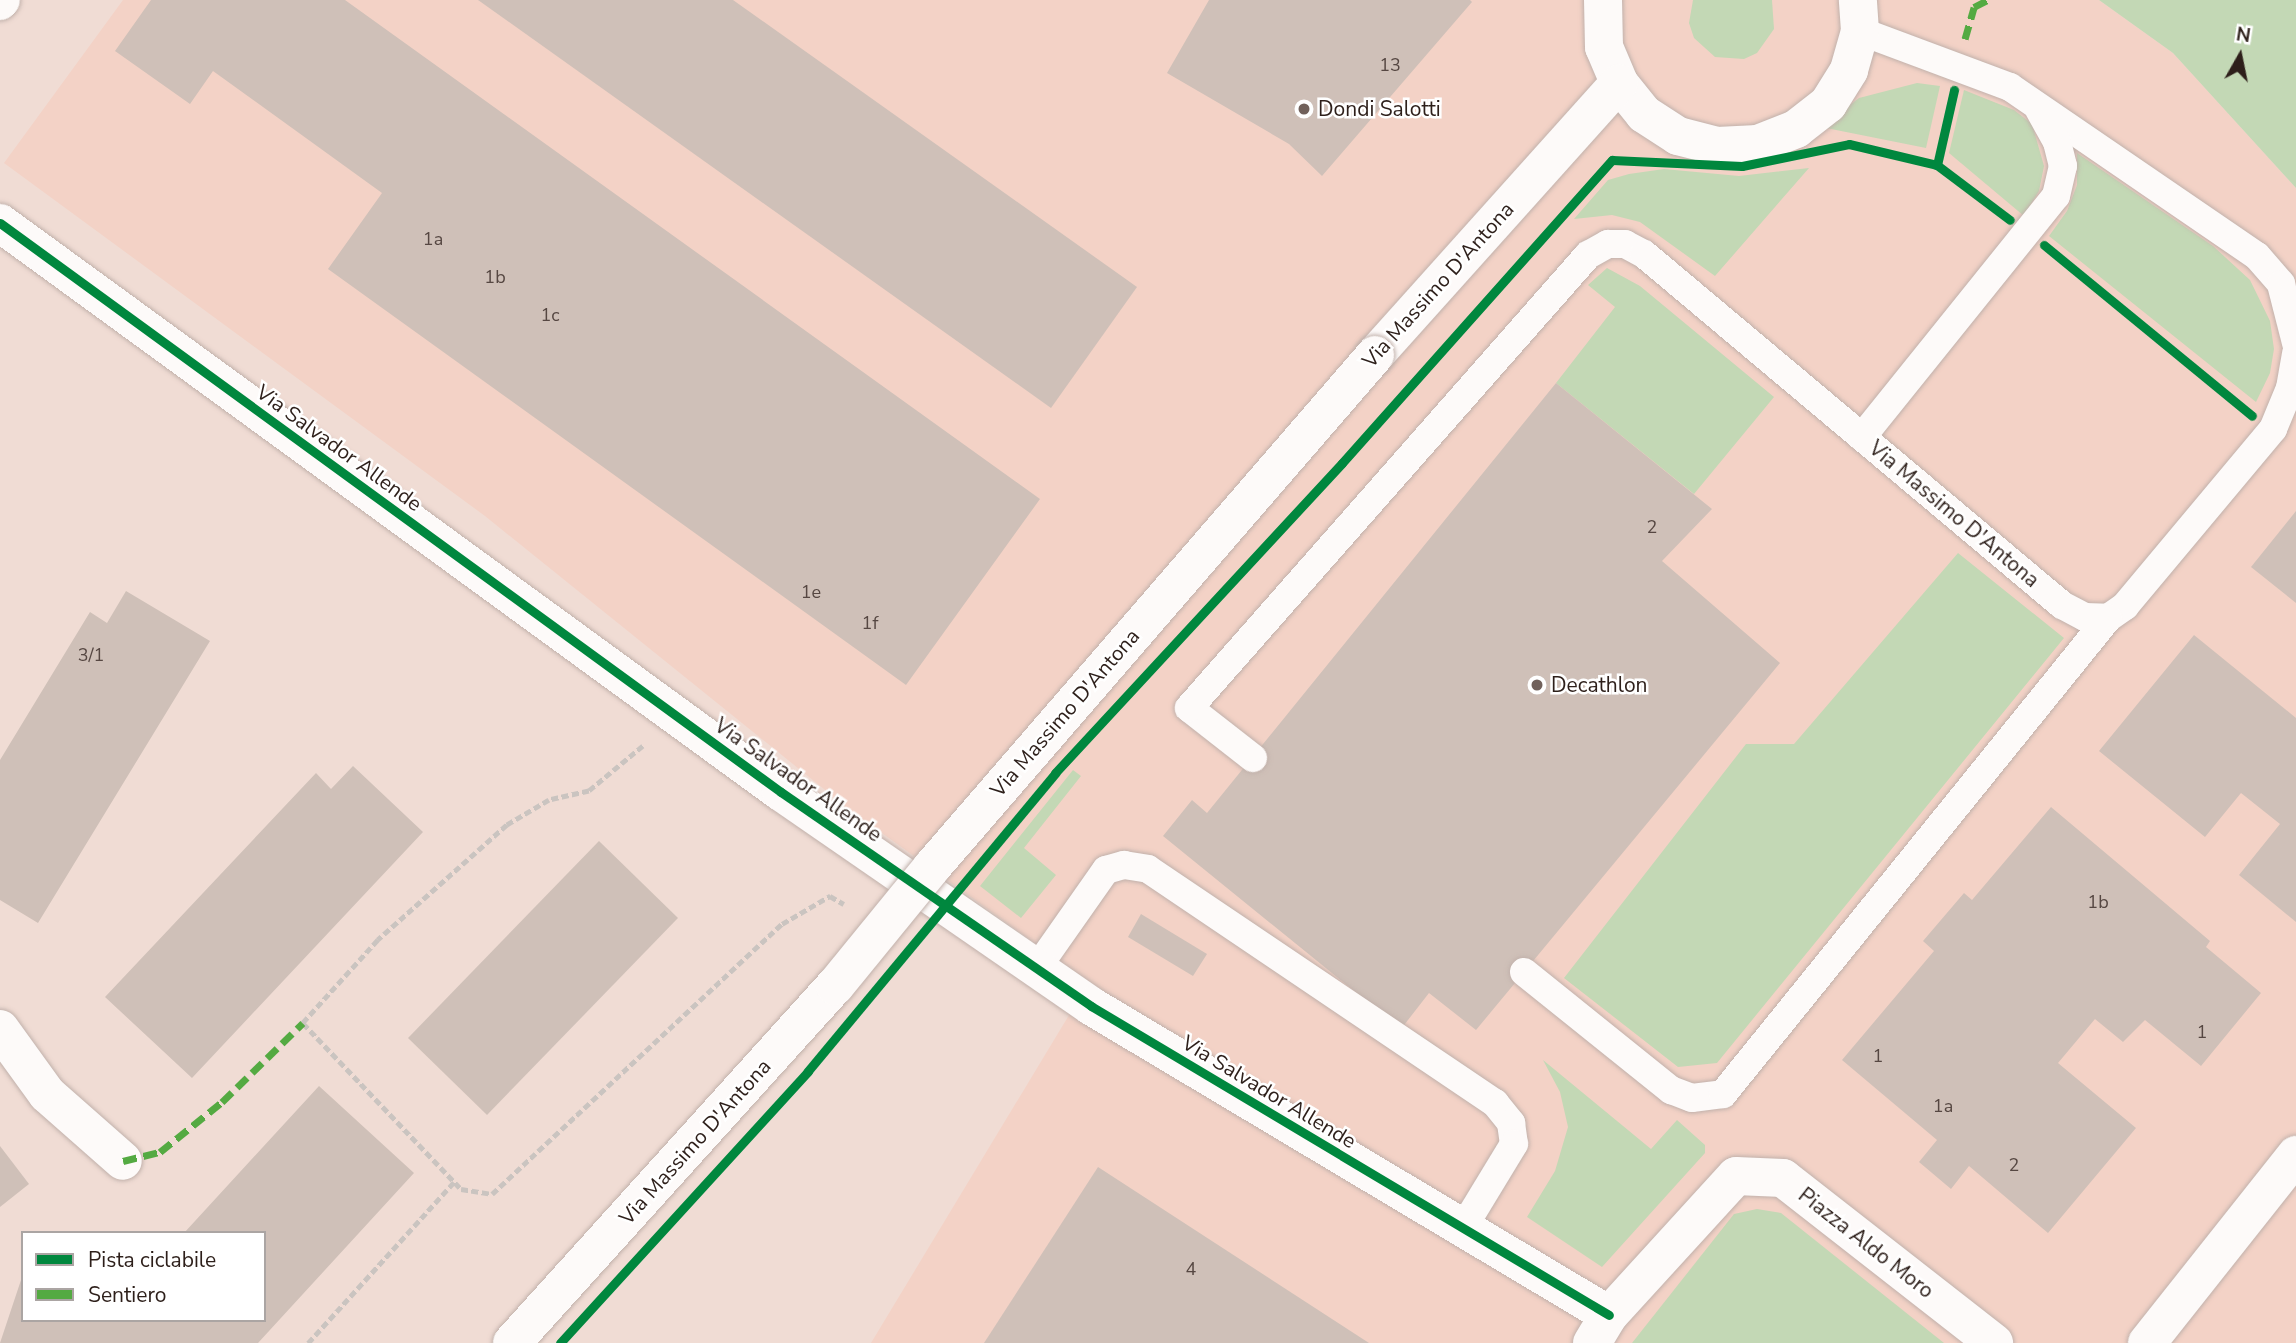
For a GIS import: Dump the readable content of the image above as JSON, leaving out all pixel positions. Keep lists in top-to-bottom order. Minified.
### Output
{"streets":{"street":["Via Massimo D'Antona","Via Salvador Allende","Piazza Aldo Moro"]},"crossings":[["Via Salvador Allende","Piazza Aldo Moro"]],"places":["Dondi Salotti","Decathlon"],"house_numbers":["13","1a","1b","1c","2","1e","1f","3/1","1b","1","1","1a","2","4"],"legend":["Pista ciclabile","Sentiero"],"north":"top"}
